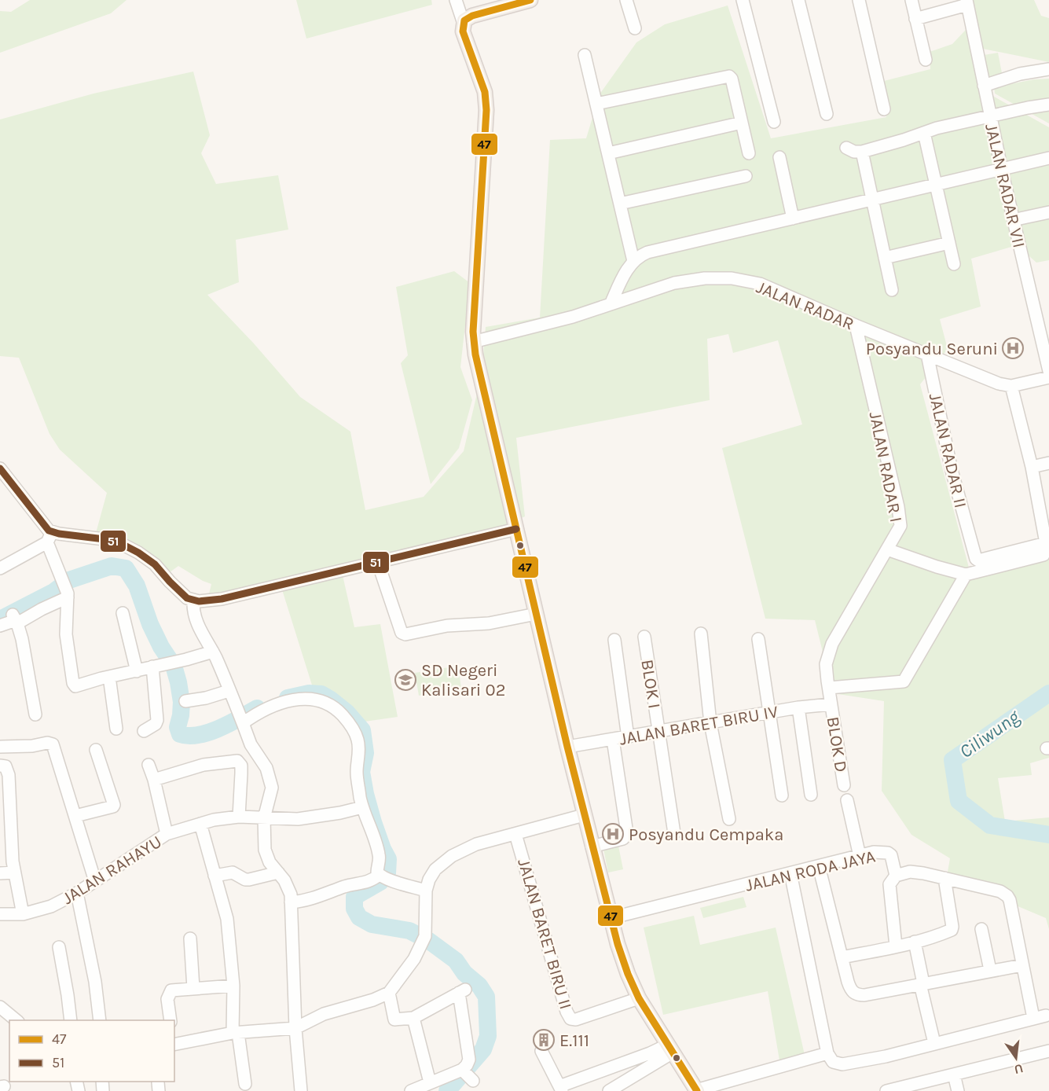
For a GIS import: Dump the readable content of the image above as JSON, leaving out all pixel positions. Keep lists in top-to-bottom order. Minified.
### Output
{"streets":{"street":["JALAN RADAR VII","JALAN RADAR","JALAN RADAR II","JALAN RADAR I","BLOK I","JALAN BARET BIRU IV","BLOK D","JALAN RAHAYU","JALAN RODA JAYA","JALAN BARET BIRU II"]},"crossings":[["JALAN RADAR","JALAN RADAR II"],["JALAN RADAR","JALAN RADAR I"],["JALAN RADAR I","JALAN BARET BIRU IV"],["JALAN RADAR I","BLOK D"],["BLOK I","JALAN BARET BIRU IV"],["JALAN BARET BIRU IV","BLOK D"]],"water":["Ciliwung"],"places":{"hospital":["Posyandu Seruni","Posyandu Cempaka"],"school or university":["SD Negeri Kalisari 02"],"building":["E.111"]},"lines":["transit line 47","transit line 51"],"legend":["47","51"],"north":"bottom"}
